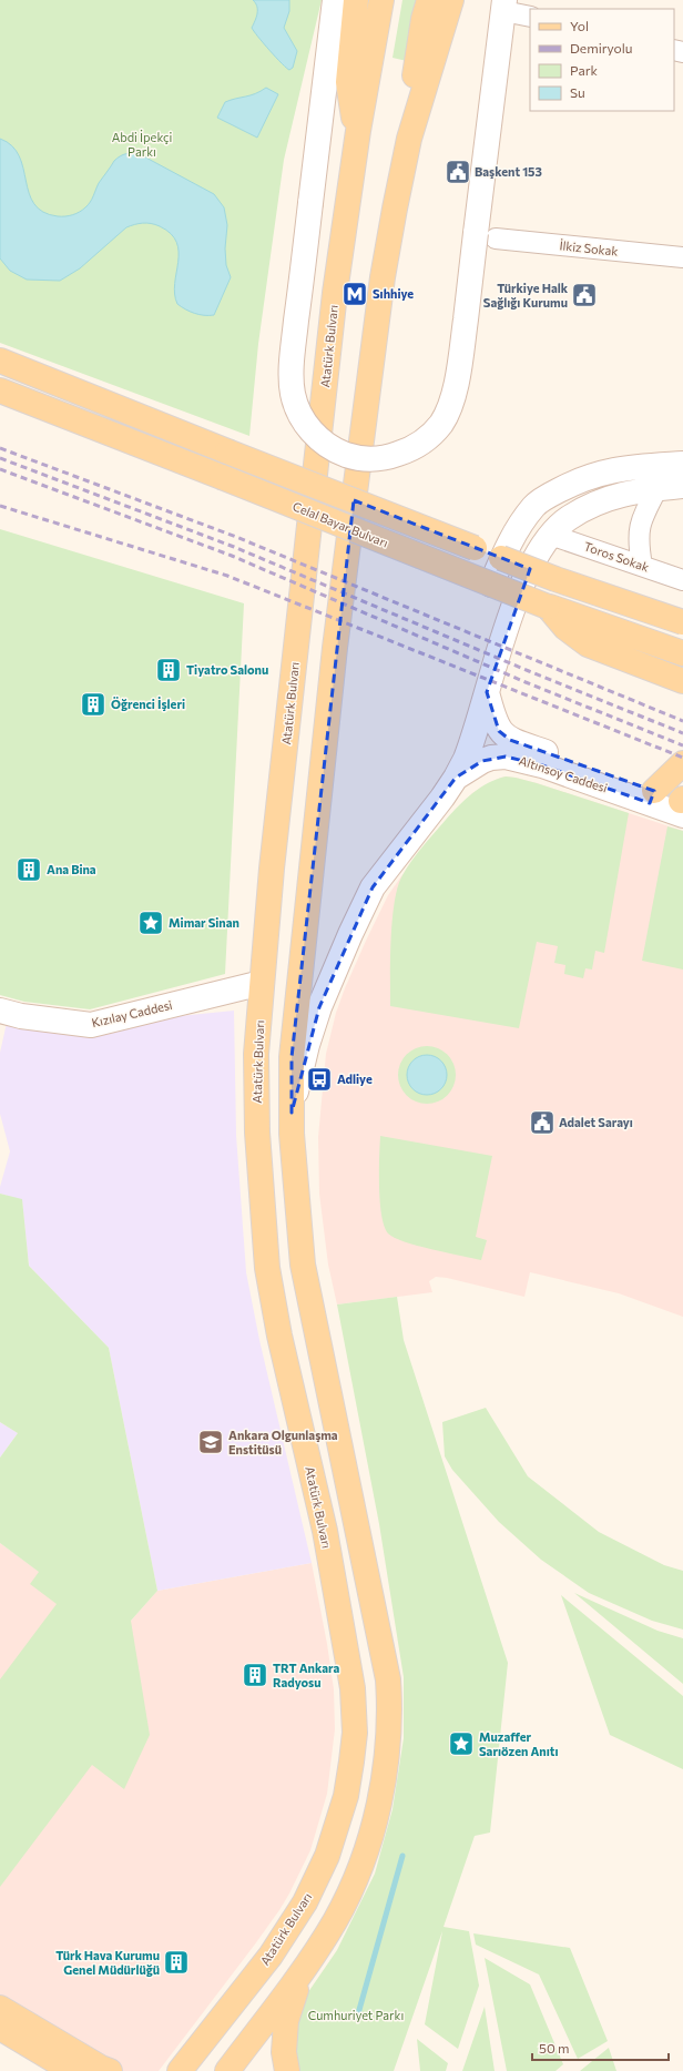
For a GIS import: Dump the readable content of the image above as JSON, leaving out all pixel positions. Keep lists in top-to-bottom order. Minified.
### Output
{"streets":{"main road":["Atatürk Bulvarı","Celal Bayar Bulvarı","Altınsoy Caddesi","Kızılay Caddesi"],"street":["İlkiz Sokak","Toros Sokak"]},"crossings":[["Atatürk Bulvarı","Kızılay Caddesi"]],"parks":["Abdi İpekçi Parkı","Cumhuriyet Parkı"],"places":{"public building":["Başkent 153","Türkiye Halk Sağlığı Kurumu","Adalet Sarayı"],"metro station":["Sıhhiye"],"building":["Tiyatro Salonu","Öğrenci İşleri","Ana Bina","TRT Ankara Radyosu","Türk Hava Kurumu Genel Müdürlüğü"],"place":["Mimar Sinan","Muzaffer Sarıözen Anıtı"],"bus stop":["Adliye"],"school or university":["Ankara Olgunlaşma Enstitüsü"]},"legend":["Yol","Demiryolu","Park","Su"],"scale_bar":"50 m"}
